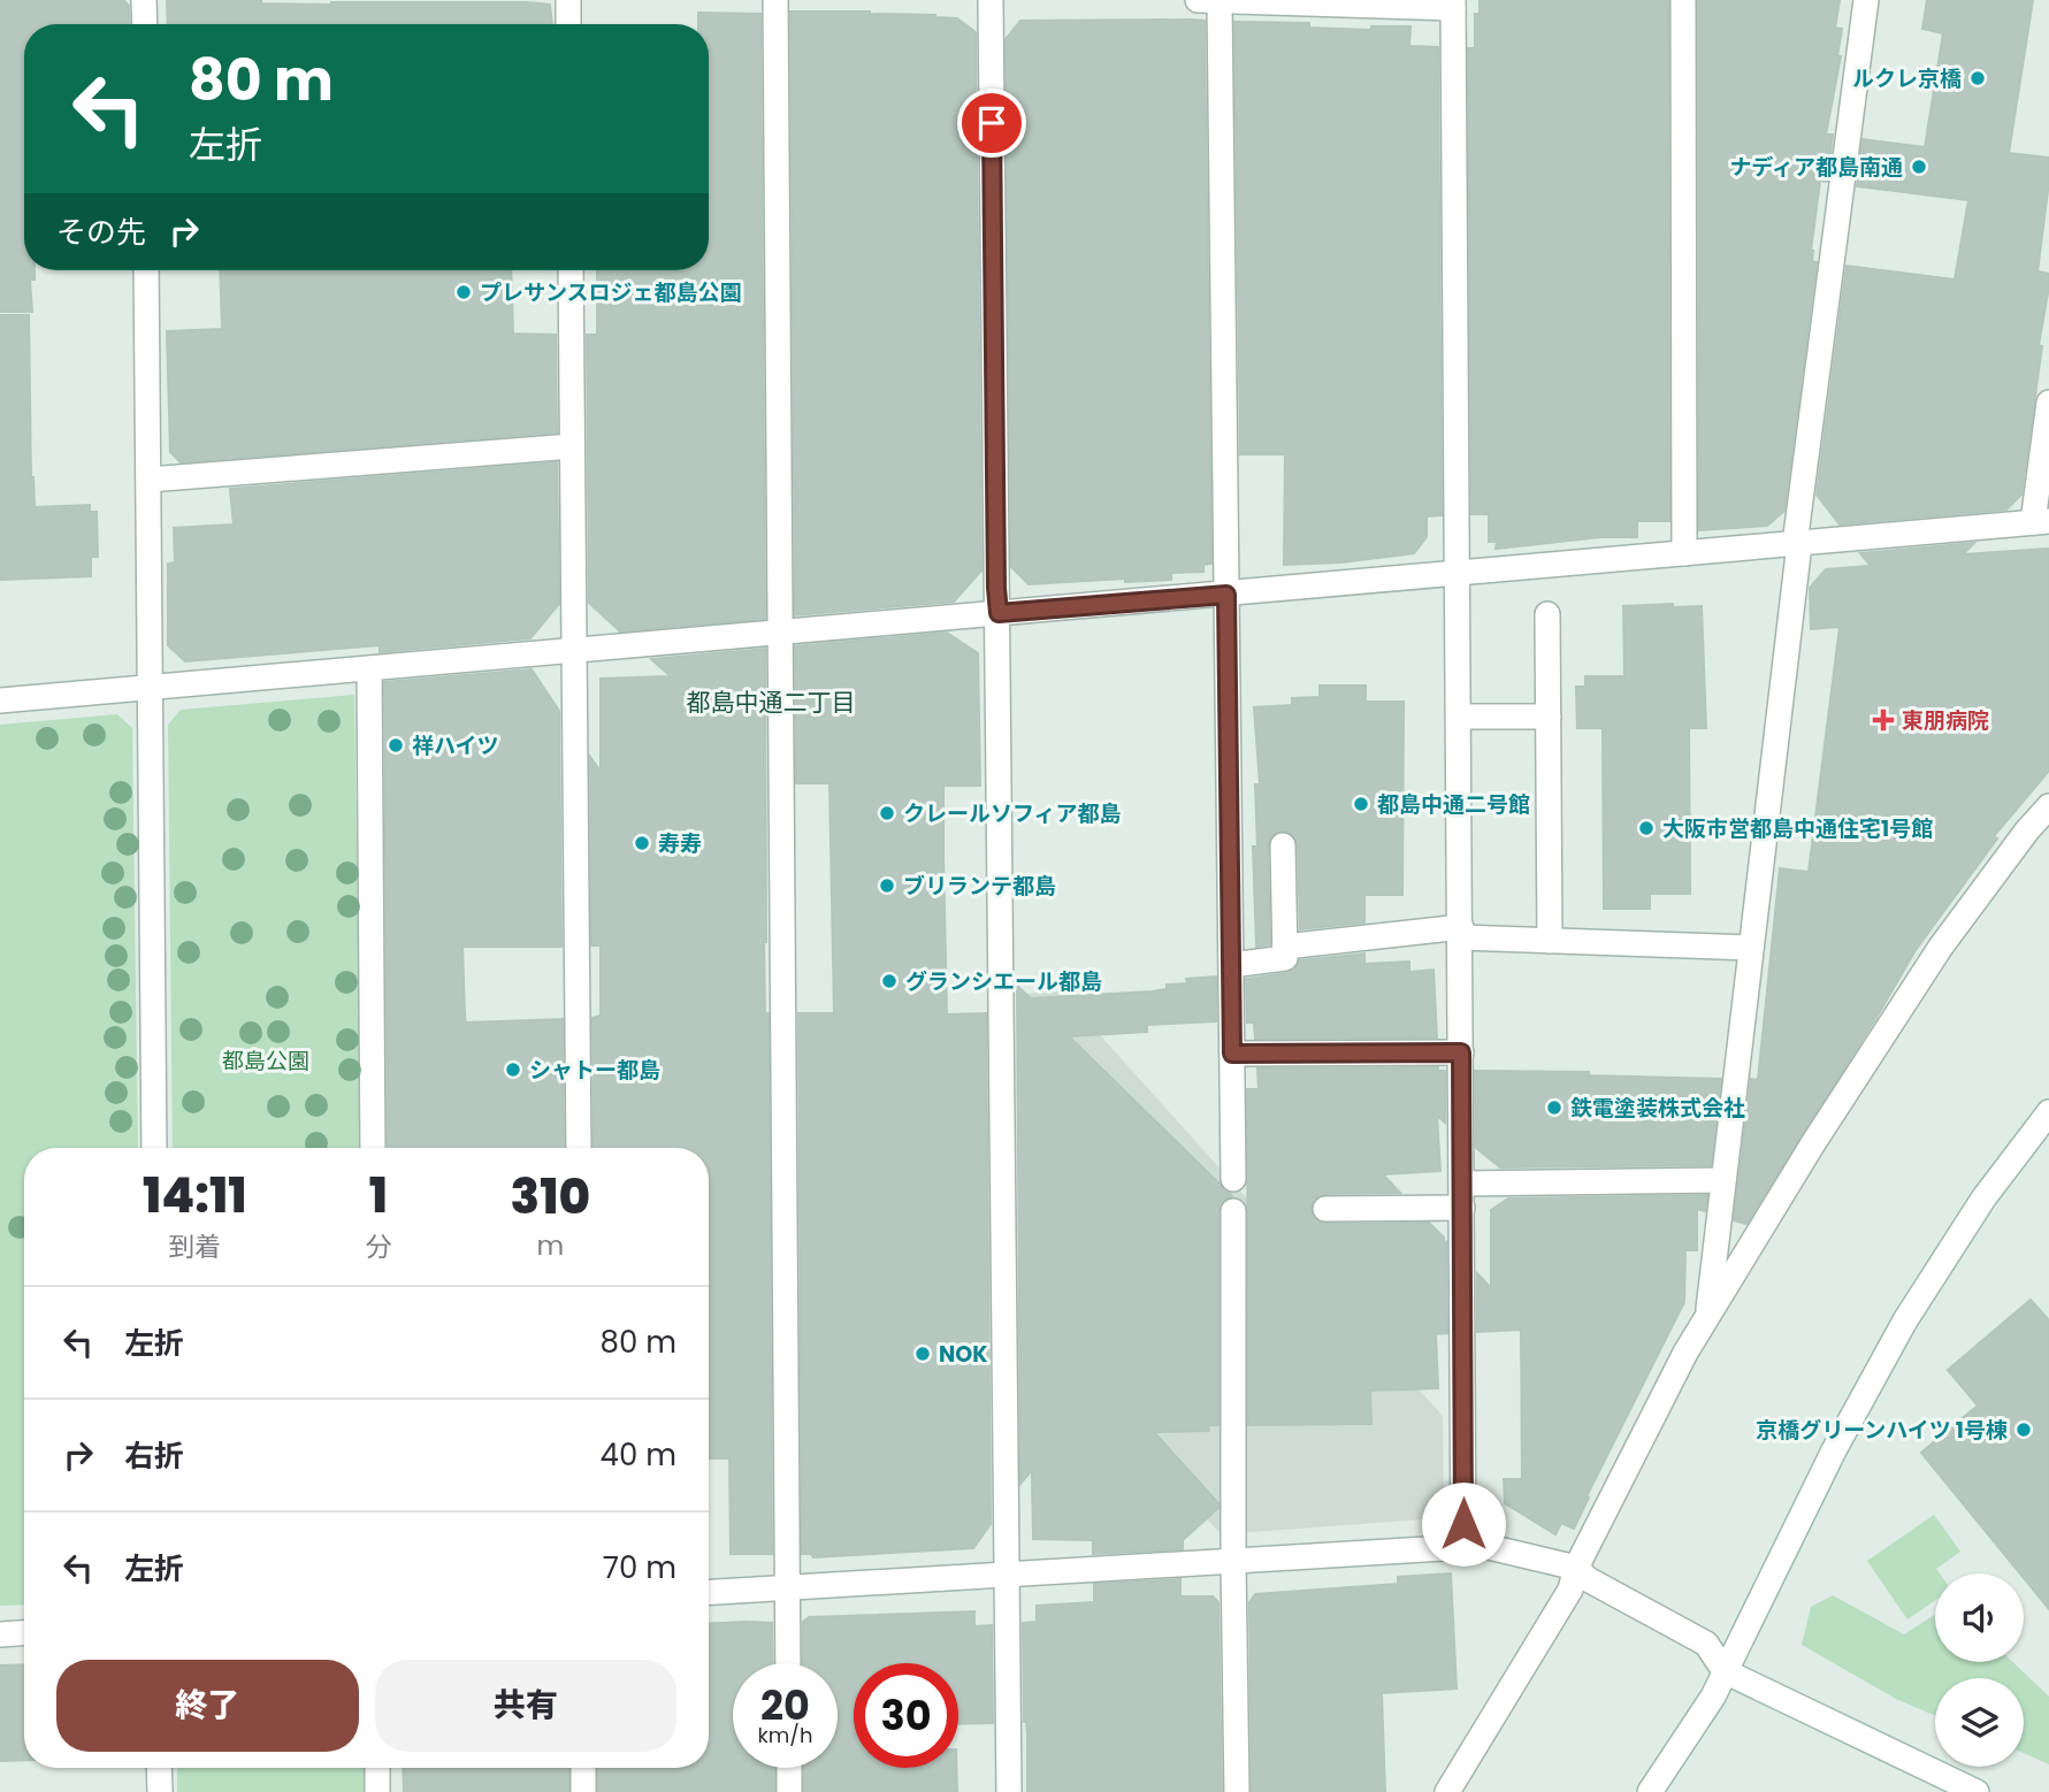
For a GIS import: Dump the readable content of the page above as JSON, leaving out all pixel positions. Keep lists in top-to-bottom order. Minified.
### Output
{"districts":["都島中通二丁目"],"parks":["都島公園"],"places":{"other":["ルクレ京橋","ナディア都島南通","プレサンスロジェ都島公園","祥ハイツ","都島中通二号館","クレールソフィア都島","大阪市営都島中通住宅1号館","寿寿","ブリランテ都島","グランシエール都島","シャトー都島","鉄電塗装株式会社","NOK","京橋グリーンハイツ 1号棟"],"health":["東朋病院"]},"page":{"turn":["80 m","左折"],"then":"その先","eta":["14:11","到着","1","分","310","m"],"list":[{"name":"左折","value":"80 m"},{"name":"右折","value":"40 m"},{"name":"左折","value":"70 m"}],"buttons":["終了","共有"],"speed":"20 km/h","limit":"30"}}
